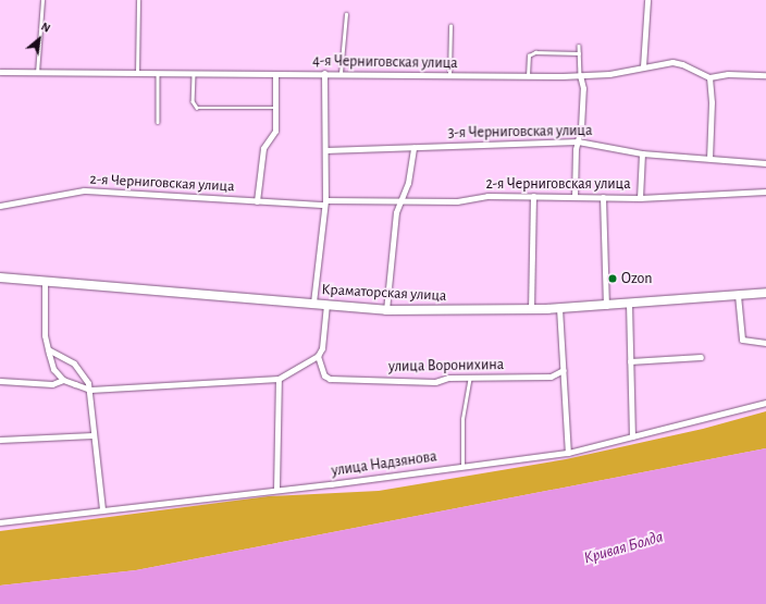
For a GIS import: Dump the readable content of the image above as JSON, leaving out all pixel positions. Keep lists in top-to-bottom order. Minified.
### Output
{"streets":{"main road":["Краматорская улица"],"street":["4-я Черниговская улица","3-я Черниговская улица","2-я Черниговская улица","улица Воронихина","улица Надзянова"]},"water":["Кривая Болда"],"places":["Ozon"],"north":"top right"}
